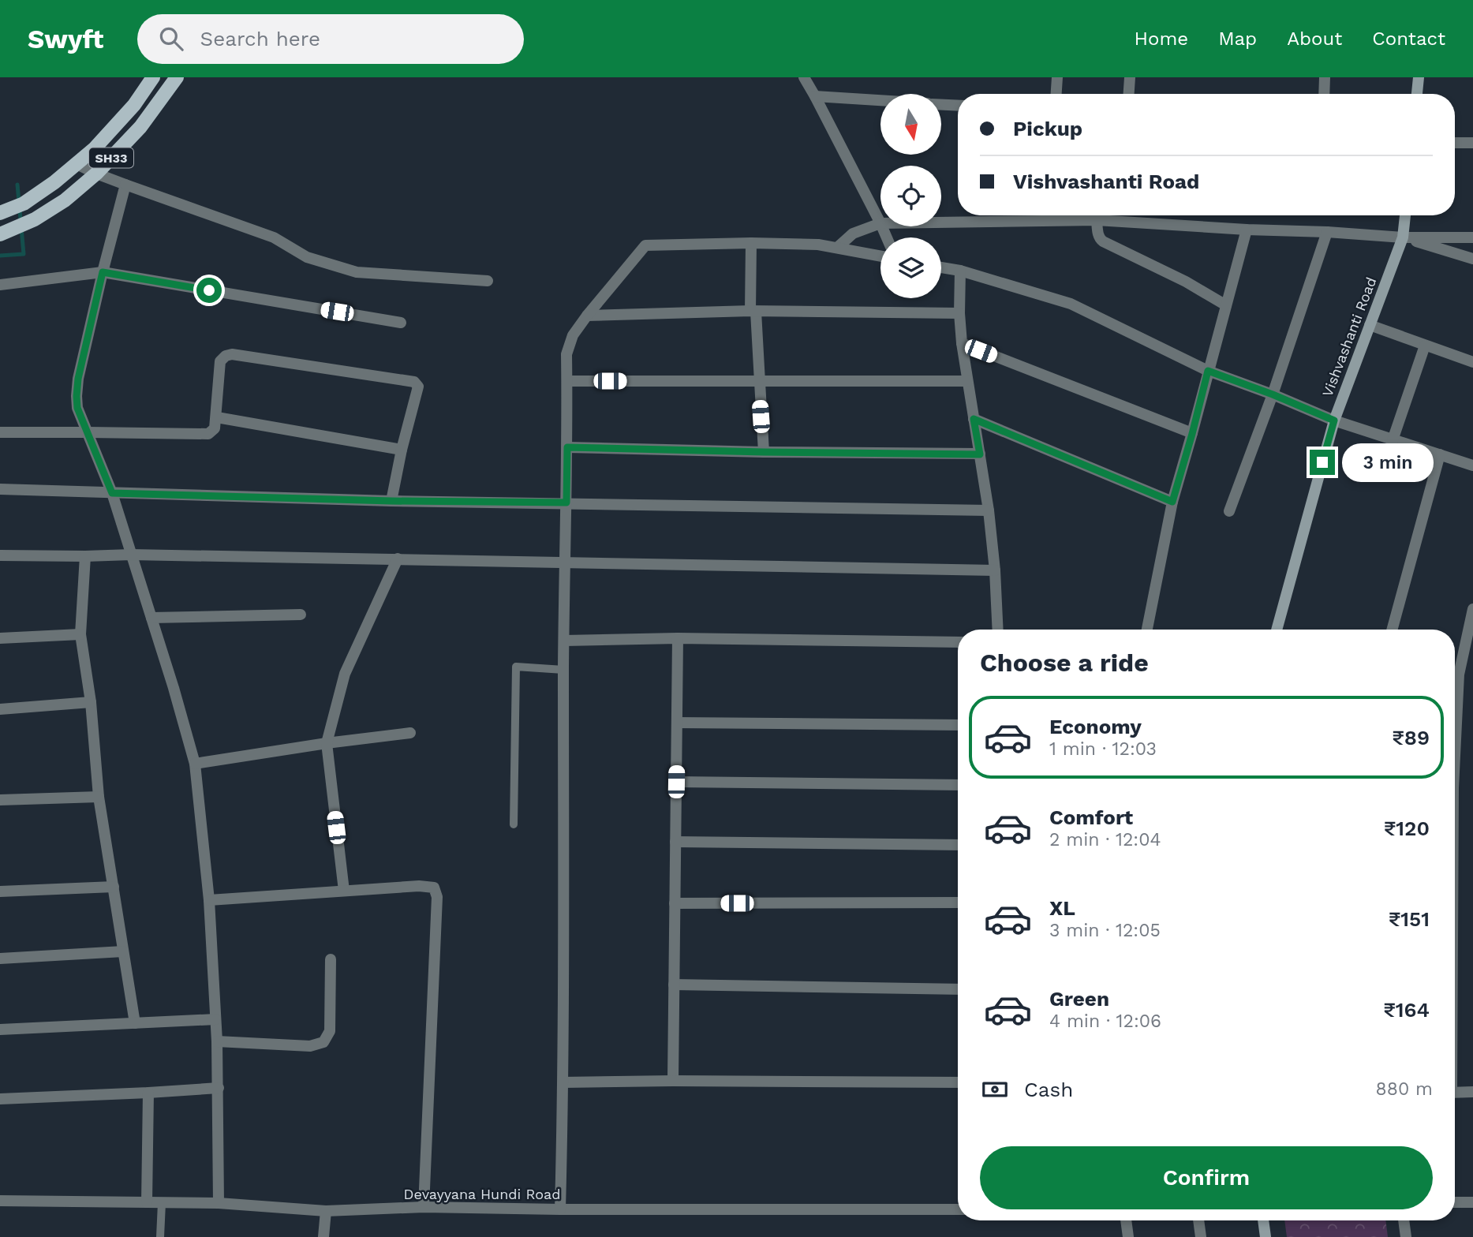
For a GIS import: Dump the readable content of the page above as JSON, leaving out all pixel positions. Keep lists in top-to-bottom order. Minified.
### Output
{"streets":{"main road":["SH33"],"street":["Vishvashanti Road","Devayyana Hundi Road"]},"north":"bottom","page":{"header":"Swyft","search":"Search here","nav":["Home","Map","About","Contact"],"banner":["Pickup","Vishvashanti Road"],"bubble":"3 min","heading":"Choose a ride","list":[{"name":"Economy","note":"1 min · 12:03","value":"₹89"},{"name":"Comfort","note":"2 min · 12:04","value":"₹120"},{"name":"XL","note":"3 min · 12:05","value":"₹151"},{"name":"Green","note":"4 min · 12:06","value":"₹164"}],"pay":["Cash","880 m"],"buttons":"Confirm"}}
